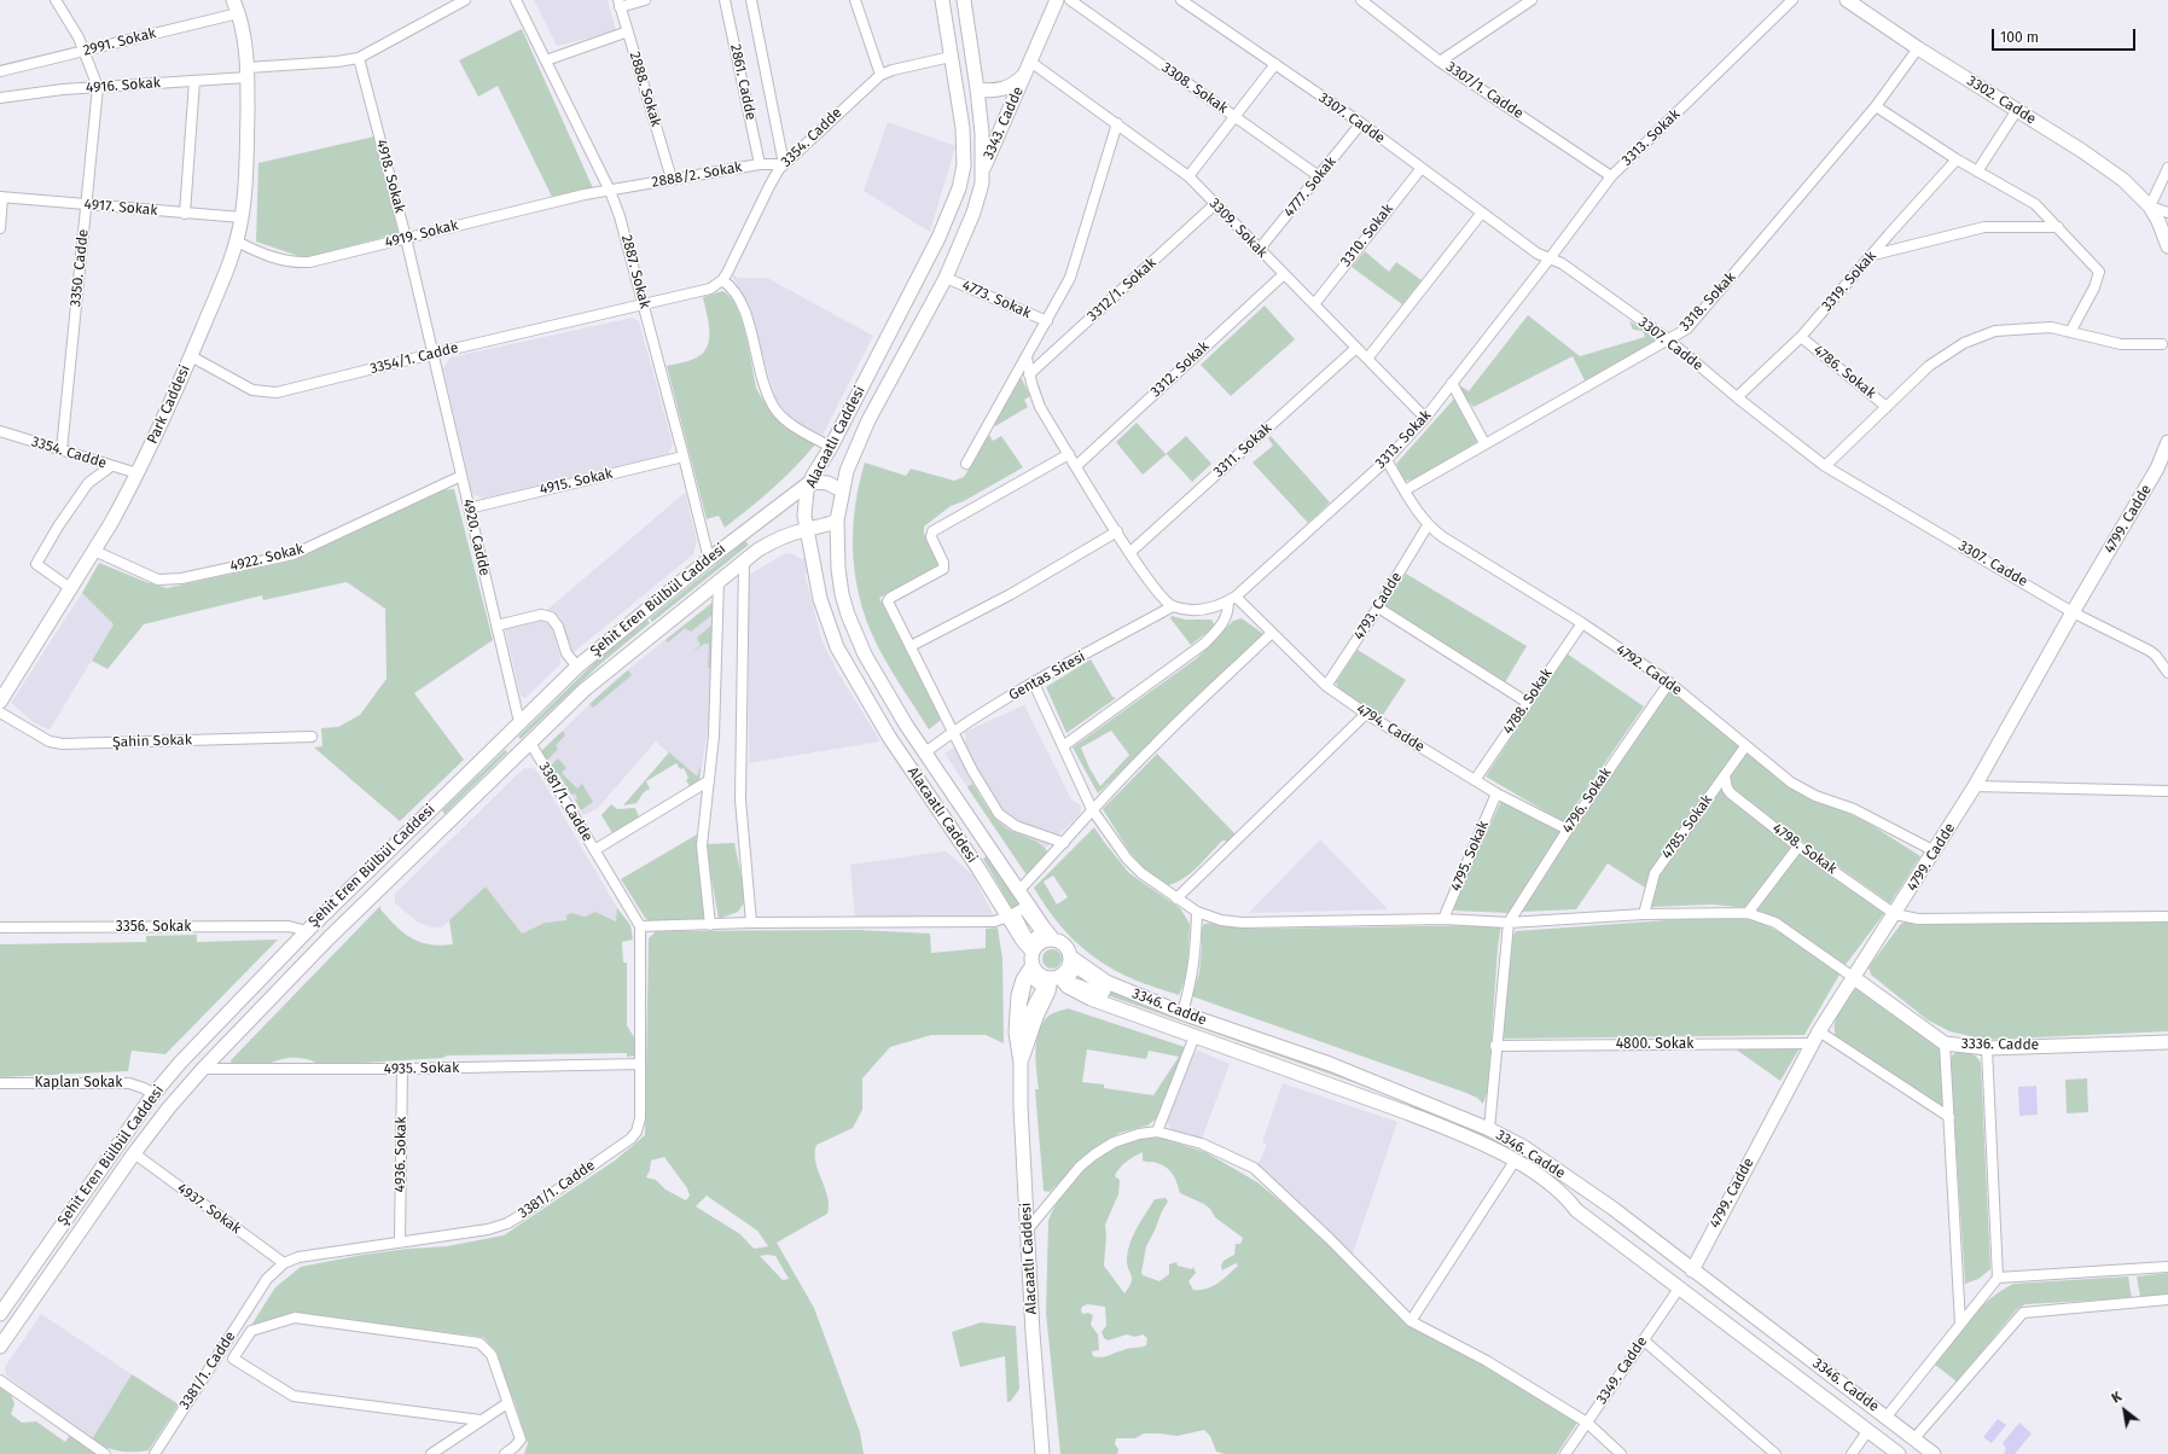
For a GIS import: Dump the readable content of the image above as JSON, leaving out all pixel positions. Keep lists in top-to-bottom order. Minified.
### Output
{"streets":{"main road":["3302. Cadde","3343. Cadde","Park Caddesi","Alacaatlı Caddesi","4799. Cadde","Şehit Eren Bülbül Caddesi","3346. Cadde","3336. Cadde"],"street":["2991. Sokak","2861. Cadde","4916. Sokak","3308. Sokak","2888. Sokak","3307/1. Cadde","3307. Cadde","3354. Cadde","3313. Sokak","2888/2. Sokak","4918. Sokak","4777. Sokak","4917. Sokak","3309. Sokak","4919. Sokak","3310. Sokak","3350. Cadde","2887. Sokak","3319. Sokak","3312/1. Sokak","4773. Sokak","3318. Sokak","3354/1. Cadde","3312. Sokak","4786. Sokak","3311. Sokak","4915. Sokak","4920. Cadde","4922. Sokak","4793. Cadde","4792. Cadde","Gentas Sitesi","4788. Sokak","4794. Cadde","Şahin Sokak","4796. Sokak","3381/1. Cadde","4785. Sokak","4798. Sokak","4795. Sokak","3356. Sokak","4800. Sokak","4935. Sokak","Kaplan Sokak","4936. Sokak","4937. Sokak","3349. Cadde"]},"crossings":[["2991. Sokak","Park Caddesi"],["2861. Cadde","3354. Cadde"],["2861. Cadde","2888/2. Sokak"],["4916. Sokak","4918. Sokak"],["4916. Sokak","3350. Cadde"],["4916. Sokak","Park Caddesi"],["3308. Sokak","4777. Sokak"],["2888. Sokak","2888/2. Sokak"],["3307/1. Cadde","3313. Sokak"],["3302. Cadde","3318. Sokak"],["3307. Cadde","3313. Sokak"],["3307. Cadde","4777. Sokak"],["3307. Cadde","3310. Sokak"],["3307. Cadde","3319. Sokak"],["3307. Cadde","3318. Sokak"],["3307. Cadde","4799. Cadde"],["3343. Cadde","3309. Sokak"],["3343. Cadde","Alacaatlı Caddesi"],["3354. Cadde","2888/2. Sokak"],["3354. Cadde","3350. Cadde"],["3354. Cadde","Park Caddesi"],["3354. Cadde","Alacaatlı Caddesi"],["3313. Sokak","3309. Sokak"],["3313. Sokak","4792. Cadde"],["3313. Sokak","Gentas Sitesi"],["3313. Sokak","4794. Cadde"],["2888/2. Sokak","4919. Sokak"],["2888/2. Sokak","2887. Sokak"],["4918. Sokak","4919. Sokak"],["4918. Sokak","3354/1. Cadde"],["4918. Sokak","4920. Cadde"],["4777. Sokak","3309. Sokak"],["4917. Sokak","3350. Cadde"],["4917. Sokak","Park Caddesi"],["3309. Sokak","3310. Sokak"],["3309. Sokak","3312/1. Sokak"],["3309. Sokak","3312. Sokak"],["3309. Sokak","3311. Sokak"],["4919. Sokak","2887. Sokak"],["4919. Sokak","Park Caddesi"],["2887. Sokak","3354/1. Cadde"],["2887. Sokak","4915. Sokak"],["2887. Sokak","Şehit Eren Bülbül Caddesi"],["3319. Sokak","4786. Sokak"],["4773. Sokak","Alacaatlı Caddesi"],["3318. Sokak","4792. Cadde"],["3354/1. Cadde","Park Caddesi"],["3354/1. Cadde","4920. Cadde"],["Park Caddesi","4922. Sokak"],["Alacaatlı Caddesi","Şehit Eren Bülbül Caddesi"],["Alacaatlı Caddesi","Gentas Sitesi"],["Alacaatlı Caddesi","3346. Cadde"],["4915. Sokak","4920. Cadde"],["4799. Cadde","4792. Cadde"],["4799. Cadde","4798. Sokak"],["4799. Cadde","3346. Cadde"],["4799. Cadde","4800. Sokak"],["4799. Cadde","3336. Cadde"],["4920. Cadde","4922. Sokak"],["4920. Cadde","Şehit Eren Bülbül Caddesi"],["Şehit Eren Bülbül Caddesi","3381/1. Cadde"],["Şehit Eren Bülbül Caddesi","3356. Sokak"],["Şehit Eren Bülbül Caddesi","4935. Sokak"],["Şehit Eren Bülbül Caddesi","Kaplan Sokak"],["Şehit Eren Bülbül Caddesi","4937. Sokak"],["4793. Cadde","4792. Cadde"],["4793. Cadde","4794. Cadde"],["4792. Cadde","4788. Sokak"],["4792. Cadde","4796. Sokak"],["4792. Cadde","4785. Sokak"],["4788. Sokak","4794. Cadde"],["4794. Cadde","4796. Sokak"],["4794. Cadde","4795. Sokak"],["3381/1. Cadde","4935. Sokak"],["3381/1. Cadde","4936. Sokak"],["3381/1. Cadde","4937. Sokak"],["4785. Sokak","4798. Sokak"],["3346. Cadde","3349. Cadde"],["4935. Sokak","4936. Sokak"]],"scale_bar":"100 m","north":"top left"}
